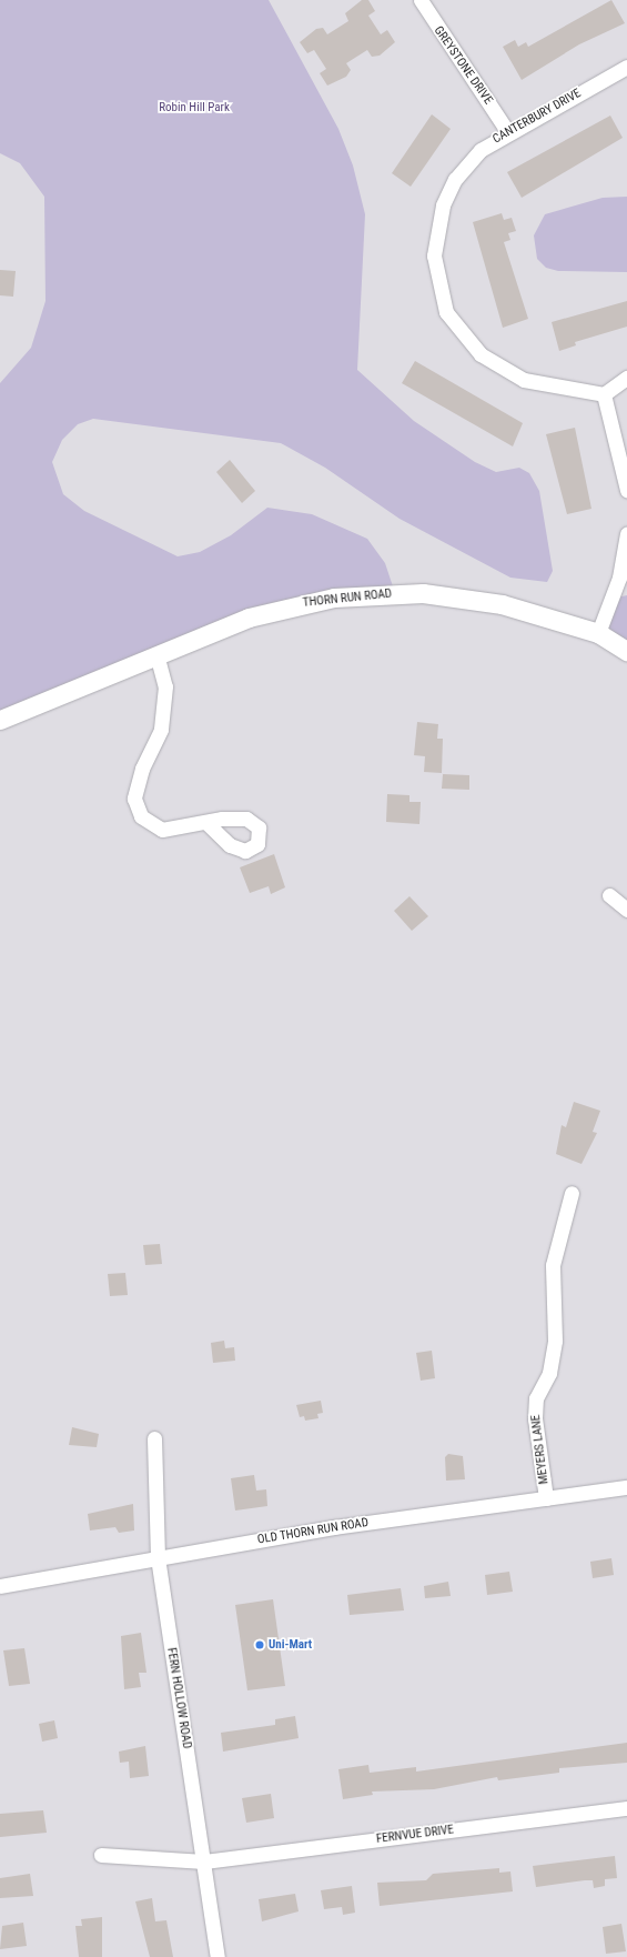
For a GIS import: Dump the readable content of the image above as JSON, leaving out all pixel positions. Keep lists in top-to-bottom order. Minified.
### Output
{"streets":{"street":["GREYSTONE DRIVE","CANTERBURY DRIVE","THORN RUN ROAD","MEYERS LANE","OLD THORN RUN ROAD","FERN HOLLOW ROAD","FERNVUE DRIVE"]},"crossings":[["GREYSTONE DRIVE","CANTERBURY DRIVE"],["MEYERS LANE","OLD THORN RUN ROAD"],["OLD THORN RUN ROAD","FERN HOLLOW ROAD"],["FERN HOLLOW ROAD","FERNVUE DRIVE"]],"parks":["Robin Hill Park"],"places":["Uni-Mart"]}
